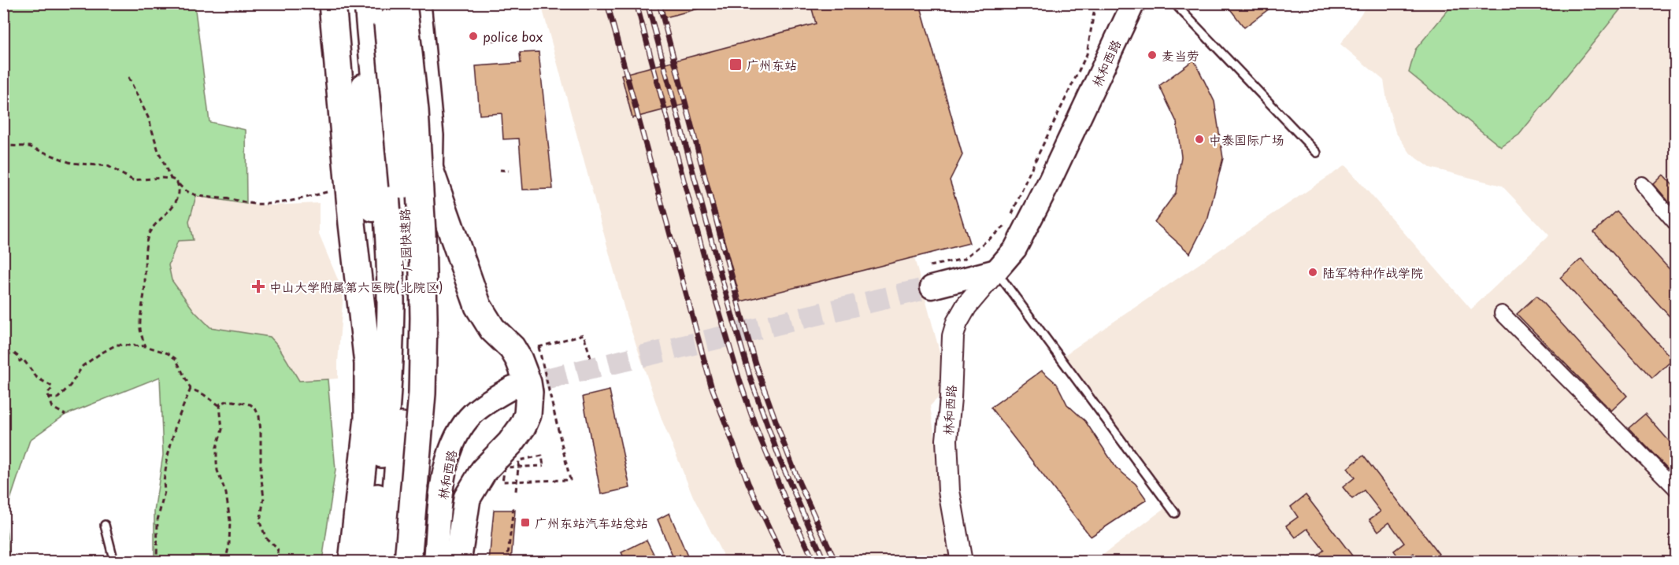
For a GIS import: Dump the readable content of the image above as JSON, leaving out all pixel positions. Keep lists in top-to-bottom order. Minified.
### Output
{"streets":{"highway":["广园快速路"],"main road":["林和西路"]},"places":{"other":["police box","麦当劳","中泰国际广场","陆军特种作战学院"],"transit":["广州东站","广州东站汽车站总站"],"health":["中山大学附属第六医院(北院区)"]}}
